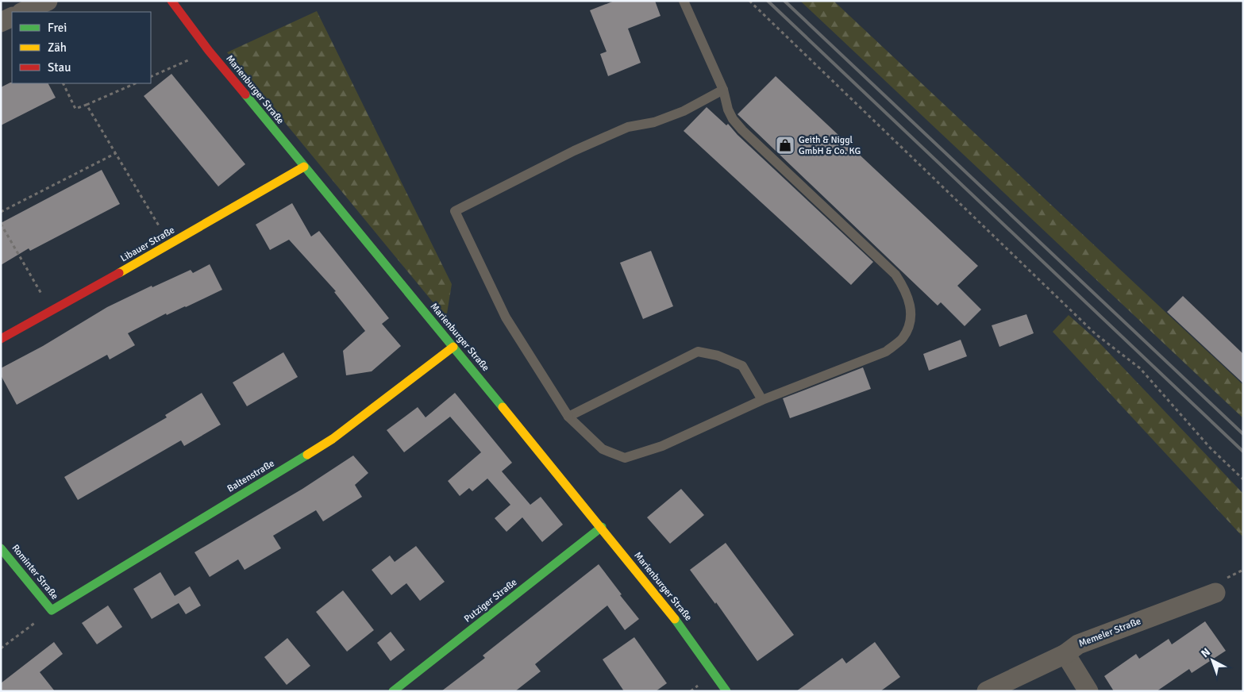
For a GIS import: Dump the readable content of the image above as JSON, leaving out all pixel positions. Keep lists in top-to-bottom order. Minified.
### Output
{"streets":{"street":["Marienburger Straße","Libauer Straße","Baltenstraße","Rominter Straße","Putziger Straße","Memeler Straße"]},"crossings":[["Marienburger Straße","Libauer Straße"],["Marienburger Straße","Baltenstraße"],["Marienburger Straße","Putziger Straße"],["Baltenstraße","Rominter Straße"]],"places":{"shop":["Geith & Niggl GmbH & Co. KG"]},"legend":["Frei","Zäh","Stau"],"north":"top left"}
